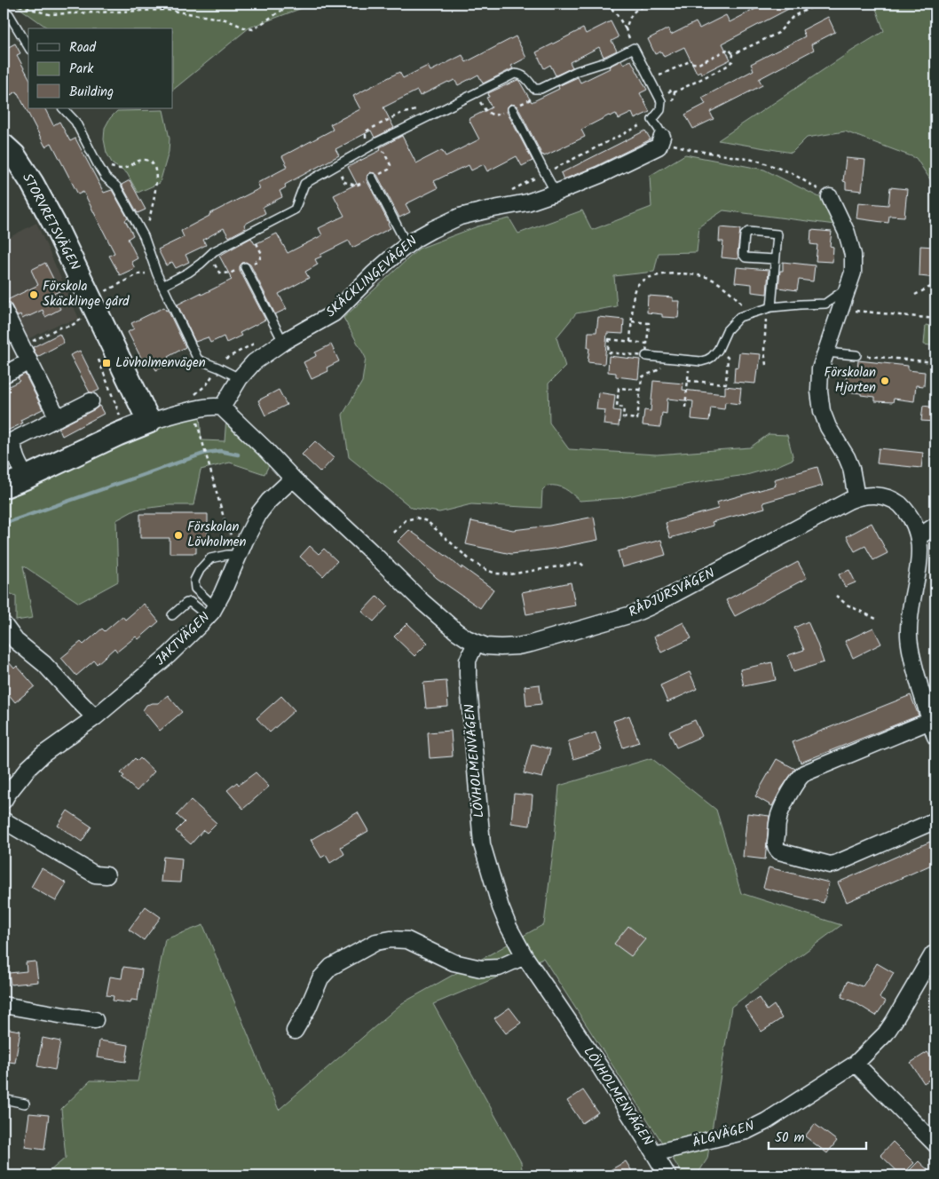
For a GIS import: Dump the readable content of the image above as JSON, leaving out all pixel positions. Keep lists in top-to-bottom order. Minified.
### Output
{"streets":{"street":["STORVRETSVÄGEN","SKÄCKLINGEVÄGEN","RÅDJURSVÄGEN","JAKTVÄGEN","LÖVHOLMENVÄGEN","ÄLGVÄGEN"]},"crossings":[["RÅDJURSVÄGEN","LÖVHOLMENVÄGEN"],["LÖVHOLMENVÄGEN","ÄLGVÄGEN"]],"places":{"other":["Förskola Skäcklinge gård","Förskolan Hjorten","Förskolan Lövholmen"],"transit":["Lövholmenvägen"]},"legend":["Road","Park","Building"],"scale_bar":"50 m"}
